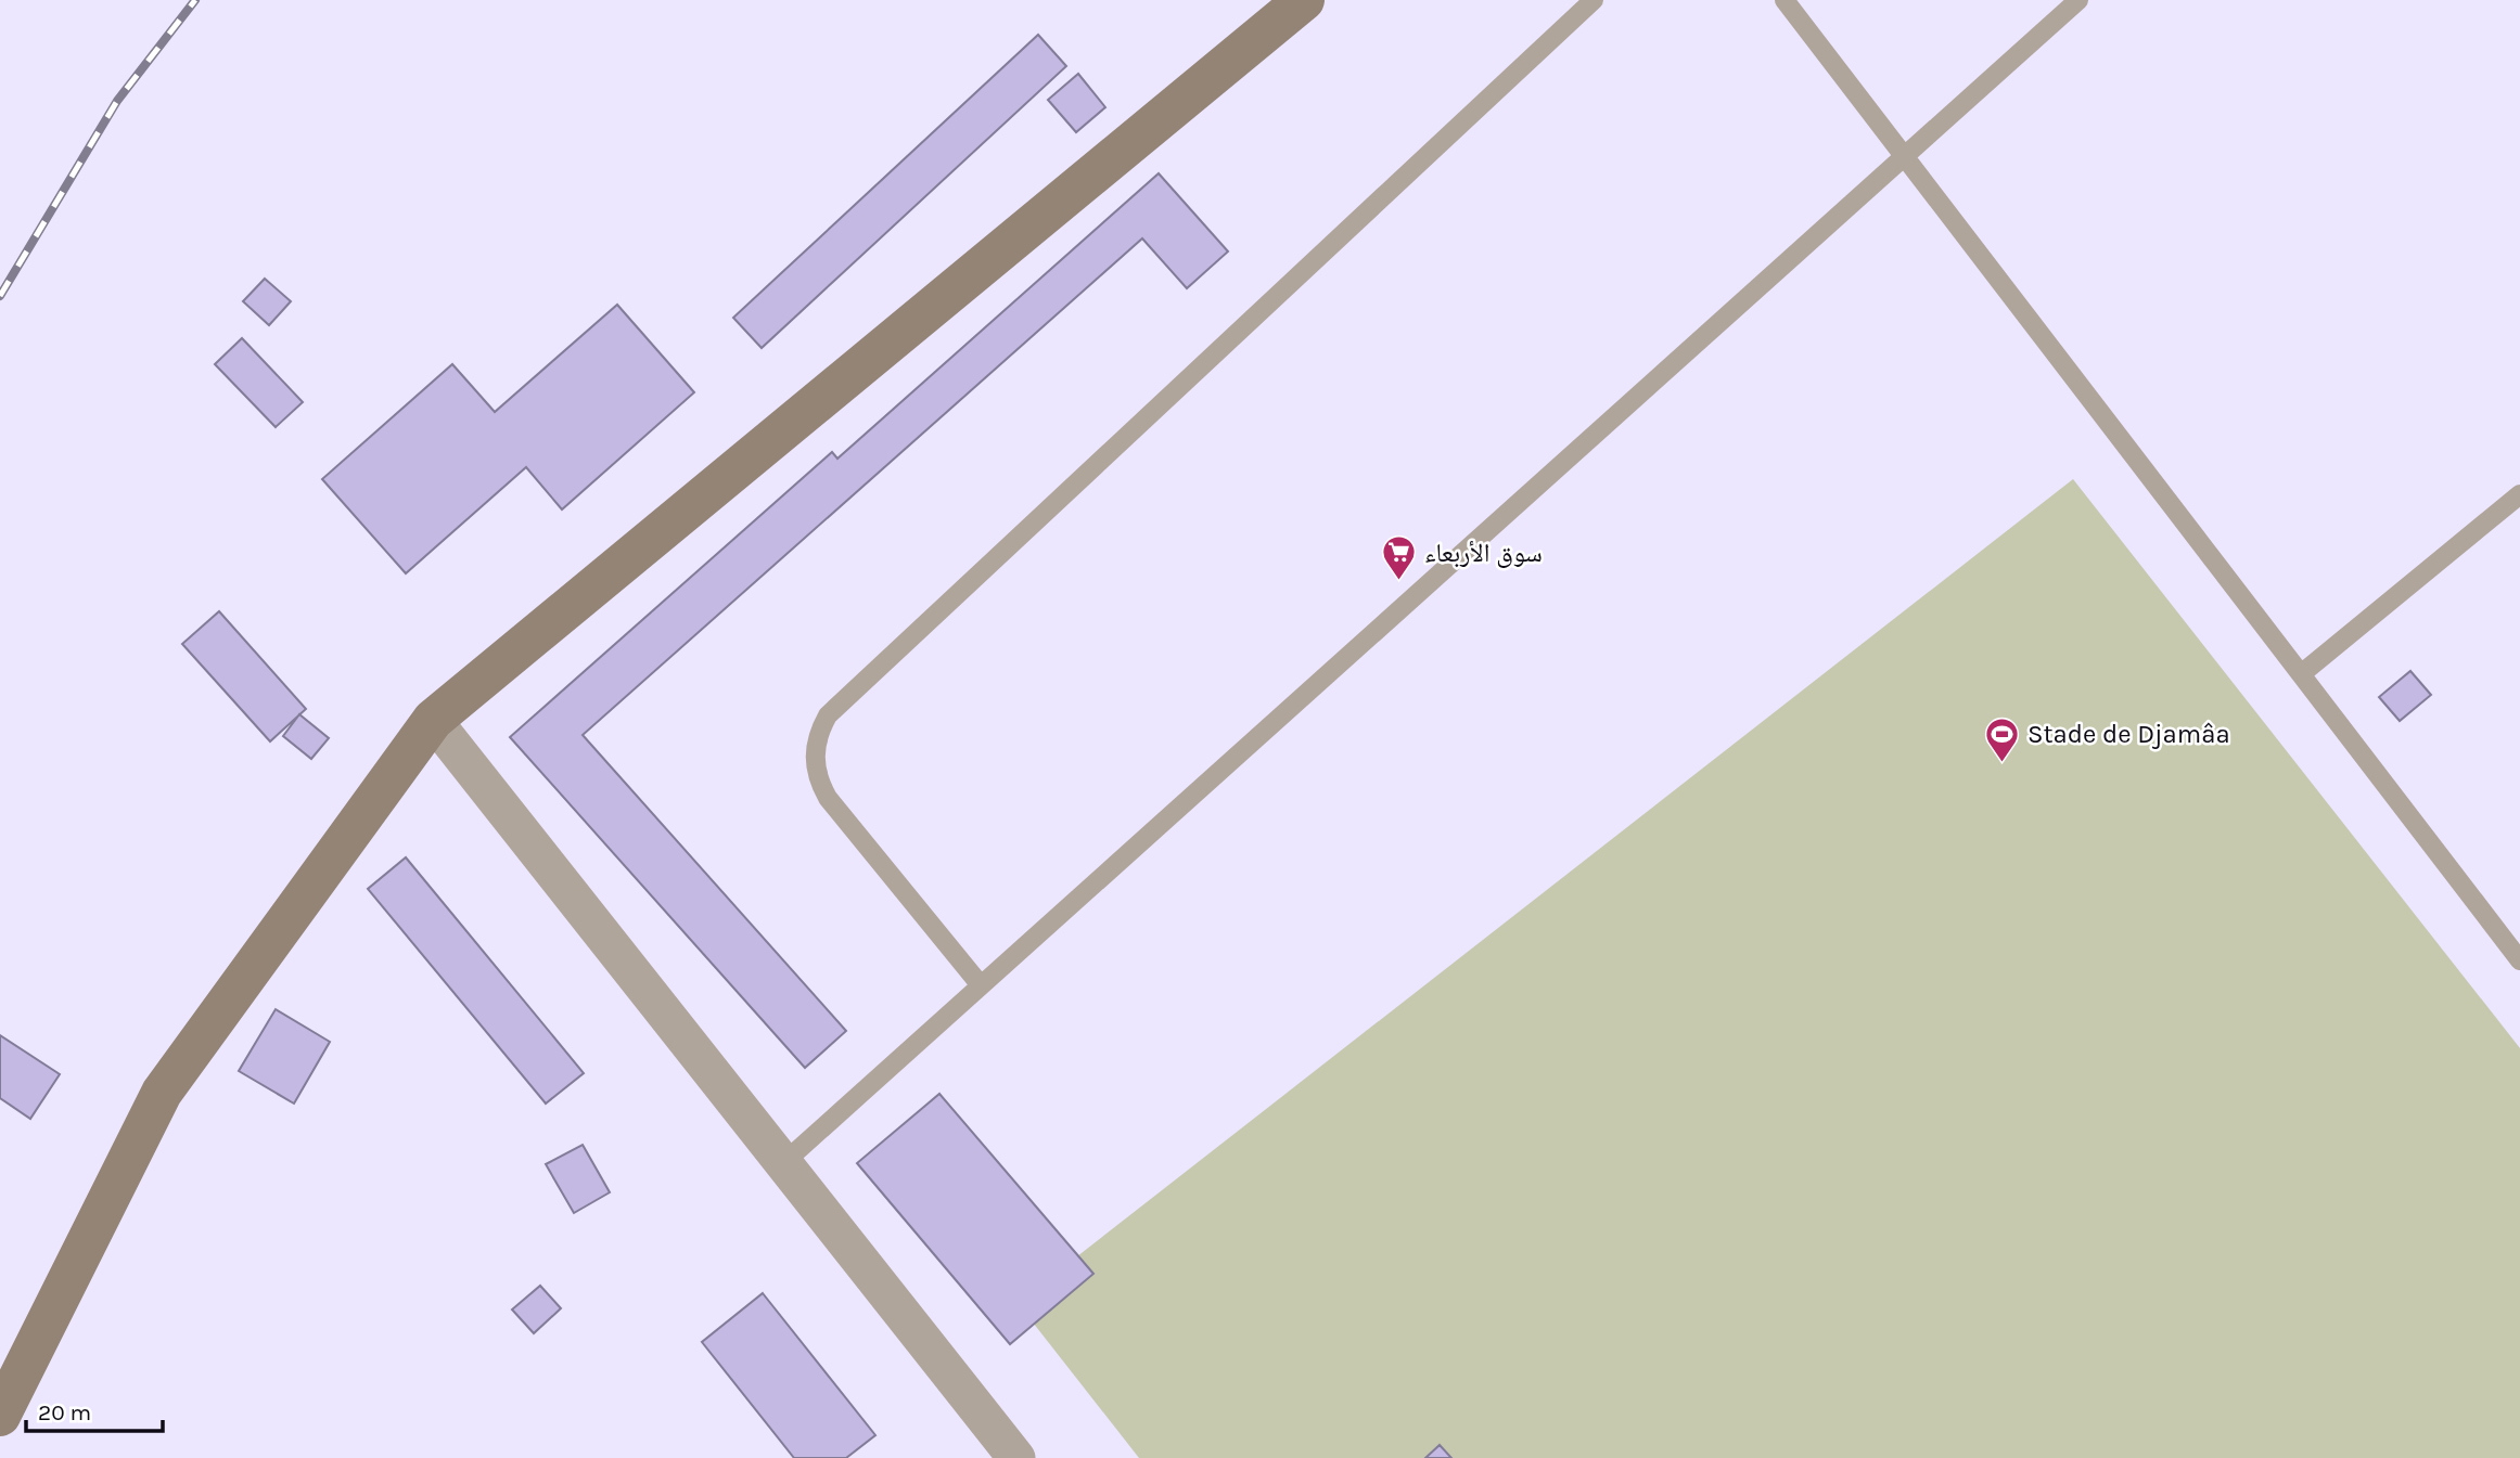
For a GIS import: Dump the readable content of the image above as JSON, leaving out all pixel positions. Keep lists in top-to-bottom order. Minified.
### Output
{"places":{"supermarket":["سوق الأربعاء"],"sports":["Stade de Djamâa"]},"scale_bar":"20 m"}
